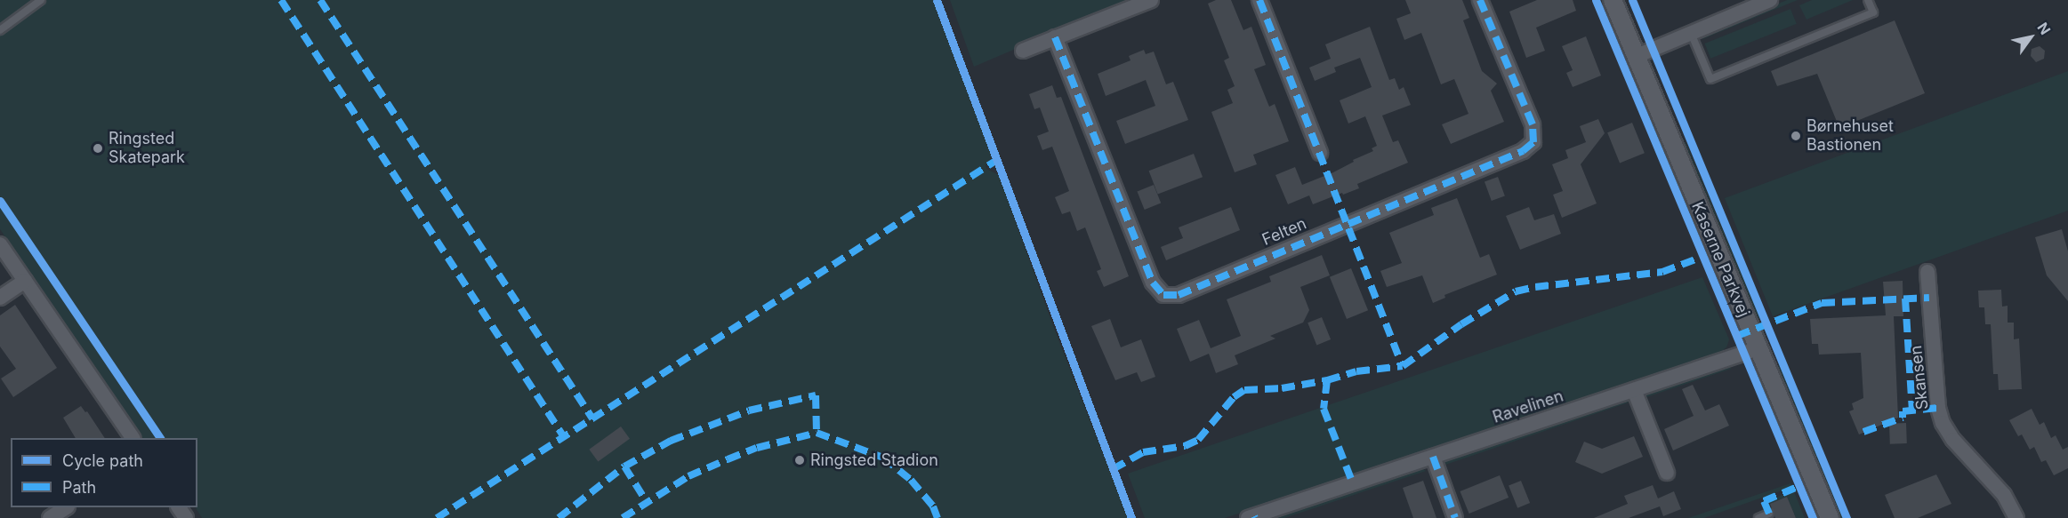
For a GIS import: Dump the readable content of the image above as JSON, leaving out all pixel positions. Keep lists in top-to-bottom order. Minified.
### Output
{"streets":{"street":["Felten","Kaserne Parkvej","Skansen","Ravelinen"]},"crossings":[["Kaserne Parkvej","Ravelinen"]],"places":["Børnehuset Bastionen","Ringsted Skatepark","Ringsted Stadion"],"legend":["Cycle path","Path"],"north":"top right"}
